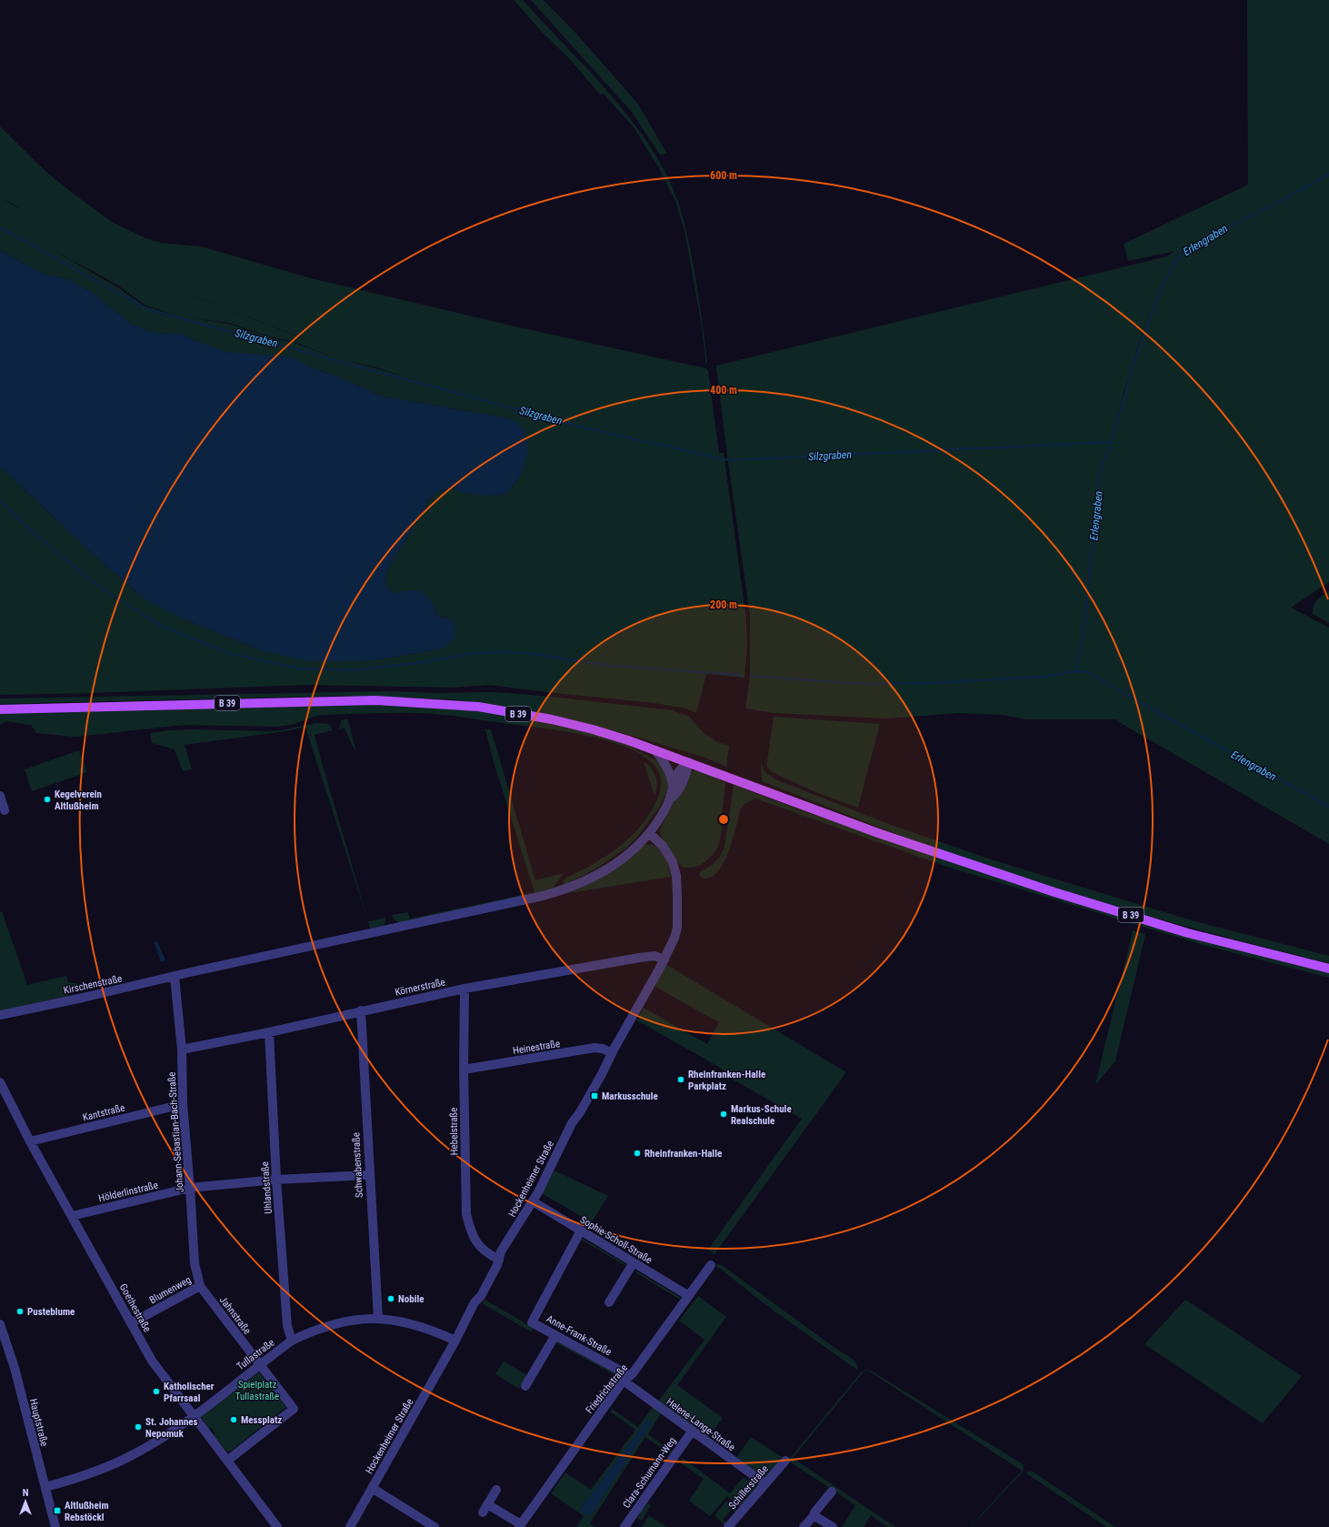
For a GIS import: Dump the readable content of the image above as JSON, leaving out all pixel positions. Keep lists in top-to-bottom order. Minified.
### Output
{"streets":{"main road":["B 39"],"street":["Kirschenstraße","Körnerstraße","Heinestraße","Kantstraße","Hebelstraße","Johann-Sebastian-Bach-Straße","Schwabenstraße","Hockenheimer Straße","Uhlandstraße","Hölderlinstraße","Sophie-Scholl-Straße","Blumenweg","Goethestraße","Jahnstraße","Anne-Frank-Straße","Tullastraße","Friedrichstraße","Hauptstraße","Helene-Lange-Straße","Clara-Schumann-Weg","Schillerstraße"]},"crossings":[["B 39","Kirschenstraße"],["Kirschenstraße","Johann-Sebastian-Bach-Straße"],["Kirschenstraße","Hockenheimer Straße"],["Körnerstraße","Hebelstraße"],["Körnerstraße","Johann-Sebastian-Bach-Straße"],["Körnerstraße","Schwabenstraße"],["Körnerstraße","Hockenheimer Straße"],["Körnerstraße","Uhlandstraße"],["Heinestraße","Hebelstraße"],["Heinestraße","Hockenheimer Straße"],["Kantstraße","Johann-Sebastian-Bach-Straße"],["Kantstraße","Goethestraße"],["Hebelstraße","Hockenheimer Straße"],["Johann-Sebastian-Bach-Straße","Hölderlinstraße"],["Johann-Sebastian-Bach-Straße","Blumenweg"],["Johann-Sebastian-Bach-Straße","Jahnstraße"],["Schwabenstraße","Hölderlinstraße"],["Schwabenstraße","Tullastraße"],["Hockenheimer Straße","Sophie-Scholl-Straße"],["Hockenheimer Straße","Tullastraße"],["Uhlandstraße","Hölderlinstraße"],["Uhlandstraße","Tullastraße"],["Hölderlinstraße","Goethestraße"],["Sophie-Scholl-Straße","Anne-Frank-Straße"],["Sophie-Scholl-Straße","Friedrichstraße"],["Blumenweg","Goethestraße"],["Blumenweg","Jahnstraße"],["Goethestraße","Jahnstraße"],["Goethestraße","Tullastraße"],["Jahnstraße","Tullastraße"],["Anne-Frank-Straße","Friedrichstraße"],["Anne-Frank-Straße","Helene-Lange-Straße"],["Tullastraße","Hauptstraße"],["Friedrichstraße","Helene-Lange-Straße"],["Helene-Lange-Straße","Clara-Schumann-Weg"],["Helene-Lange-Straße","Schillerstraße"]],"water":["Erlengraben","Silzgraben"],"parks":["Spielplatz Tullastraße"],"places":{"other":["Kegelverein Altlußheim","Rheinfranken-Halle Parkplatz","Markus-Schule Realschule","Rheinfranken-Halle","Nobile","Pusteblume","Katholischer Pfarrsaal","Messplatz","St. Johannes Nepomuk"],"transit":["Markusschule","Altlußheim Rebstöckl"]},"north":"top","rings":["600 m","400 m","200 m"]}
